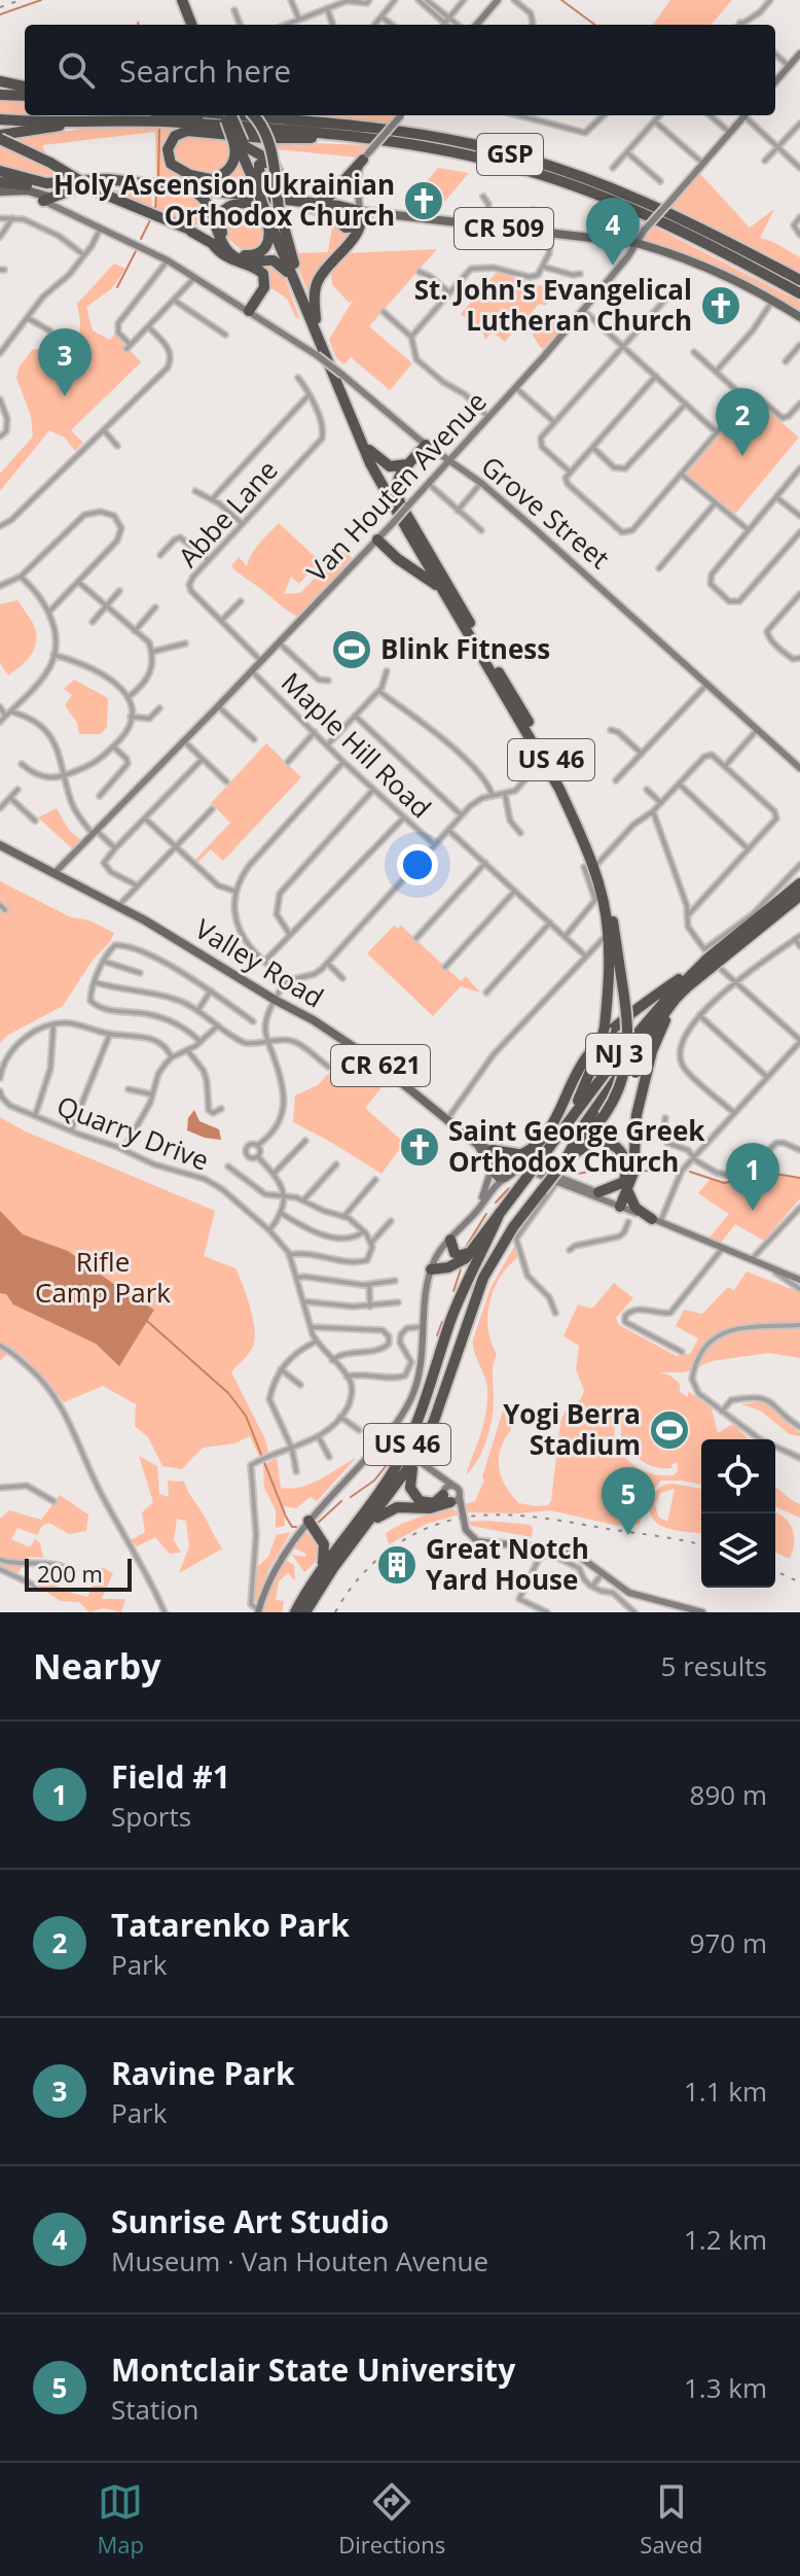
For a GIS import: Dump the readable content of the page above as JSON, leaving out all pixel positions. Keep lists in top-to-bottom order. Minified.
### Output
{"streets":{"highway":["GSP","US 46","NJ 3"],"main road":["CR 509","Valley Road","CR 621"],"street":["Van Houten Avenue","Grove Street","Abbe Lane","Maple Hill Road","Quarry Drive"]},"crossings":[["CR 509","Van Houten Avenue"],["Van Houten Avenue","Grove Street"],["Van Houten Avenue","Abbe Lane"],["Van Houten Avenue","Maple Hill Road"],["Van Houten Avenue","US 46"],["Van Houten Avenue","Valley Road"],["US 46","NJ 3"]],"parks":["Rifle Camp Park"],"places":{"church":["Holy Ascension Ukrainian Orthodox Church","St. John's Evangelical Lutheran Church","Saint George Greek Orthodox Church"],"sports":["Blink Fitness","Yogi Berra Stadium"],"building":["Great Notch Yard House"]},"scale_bar":"200 m","page":{"search":"Search here","pins":["4","3","2","1","5"],"scale":"200 m","heading":["Nearby","5 results"],"list":[{"mark":"1","name":"Field #1","note":"Sports","value":"890 m"},{"mark":"2","name":"Tatarenko Park","note":"Park","value":"970 m"},{"mark":"3","name":"Ravine Park","note":"Park","value":"1.1 km"},{"mark":"4","name":"Sunrise Art Studio","note":"Museum · Van Houten Avenue","value":"1.2 km"},{"mark":"5","name":"Montclair State University","note":"Station","value":"1.3 km"}],"nav":["Map","Directions","Saved"]}}
